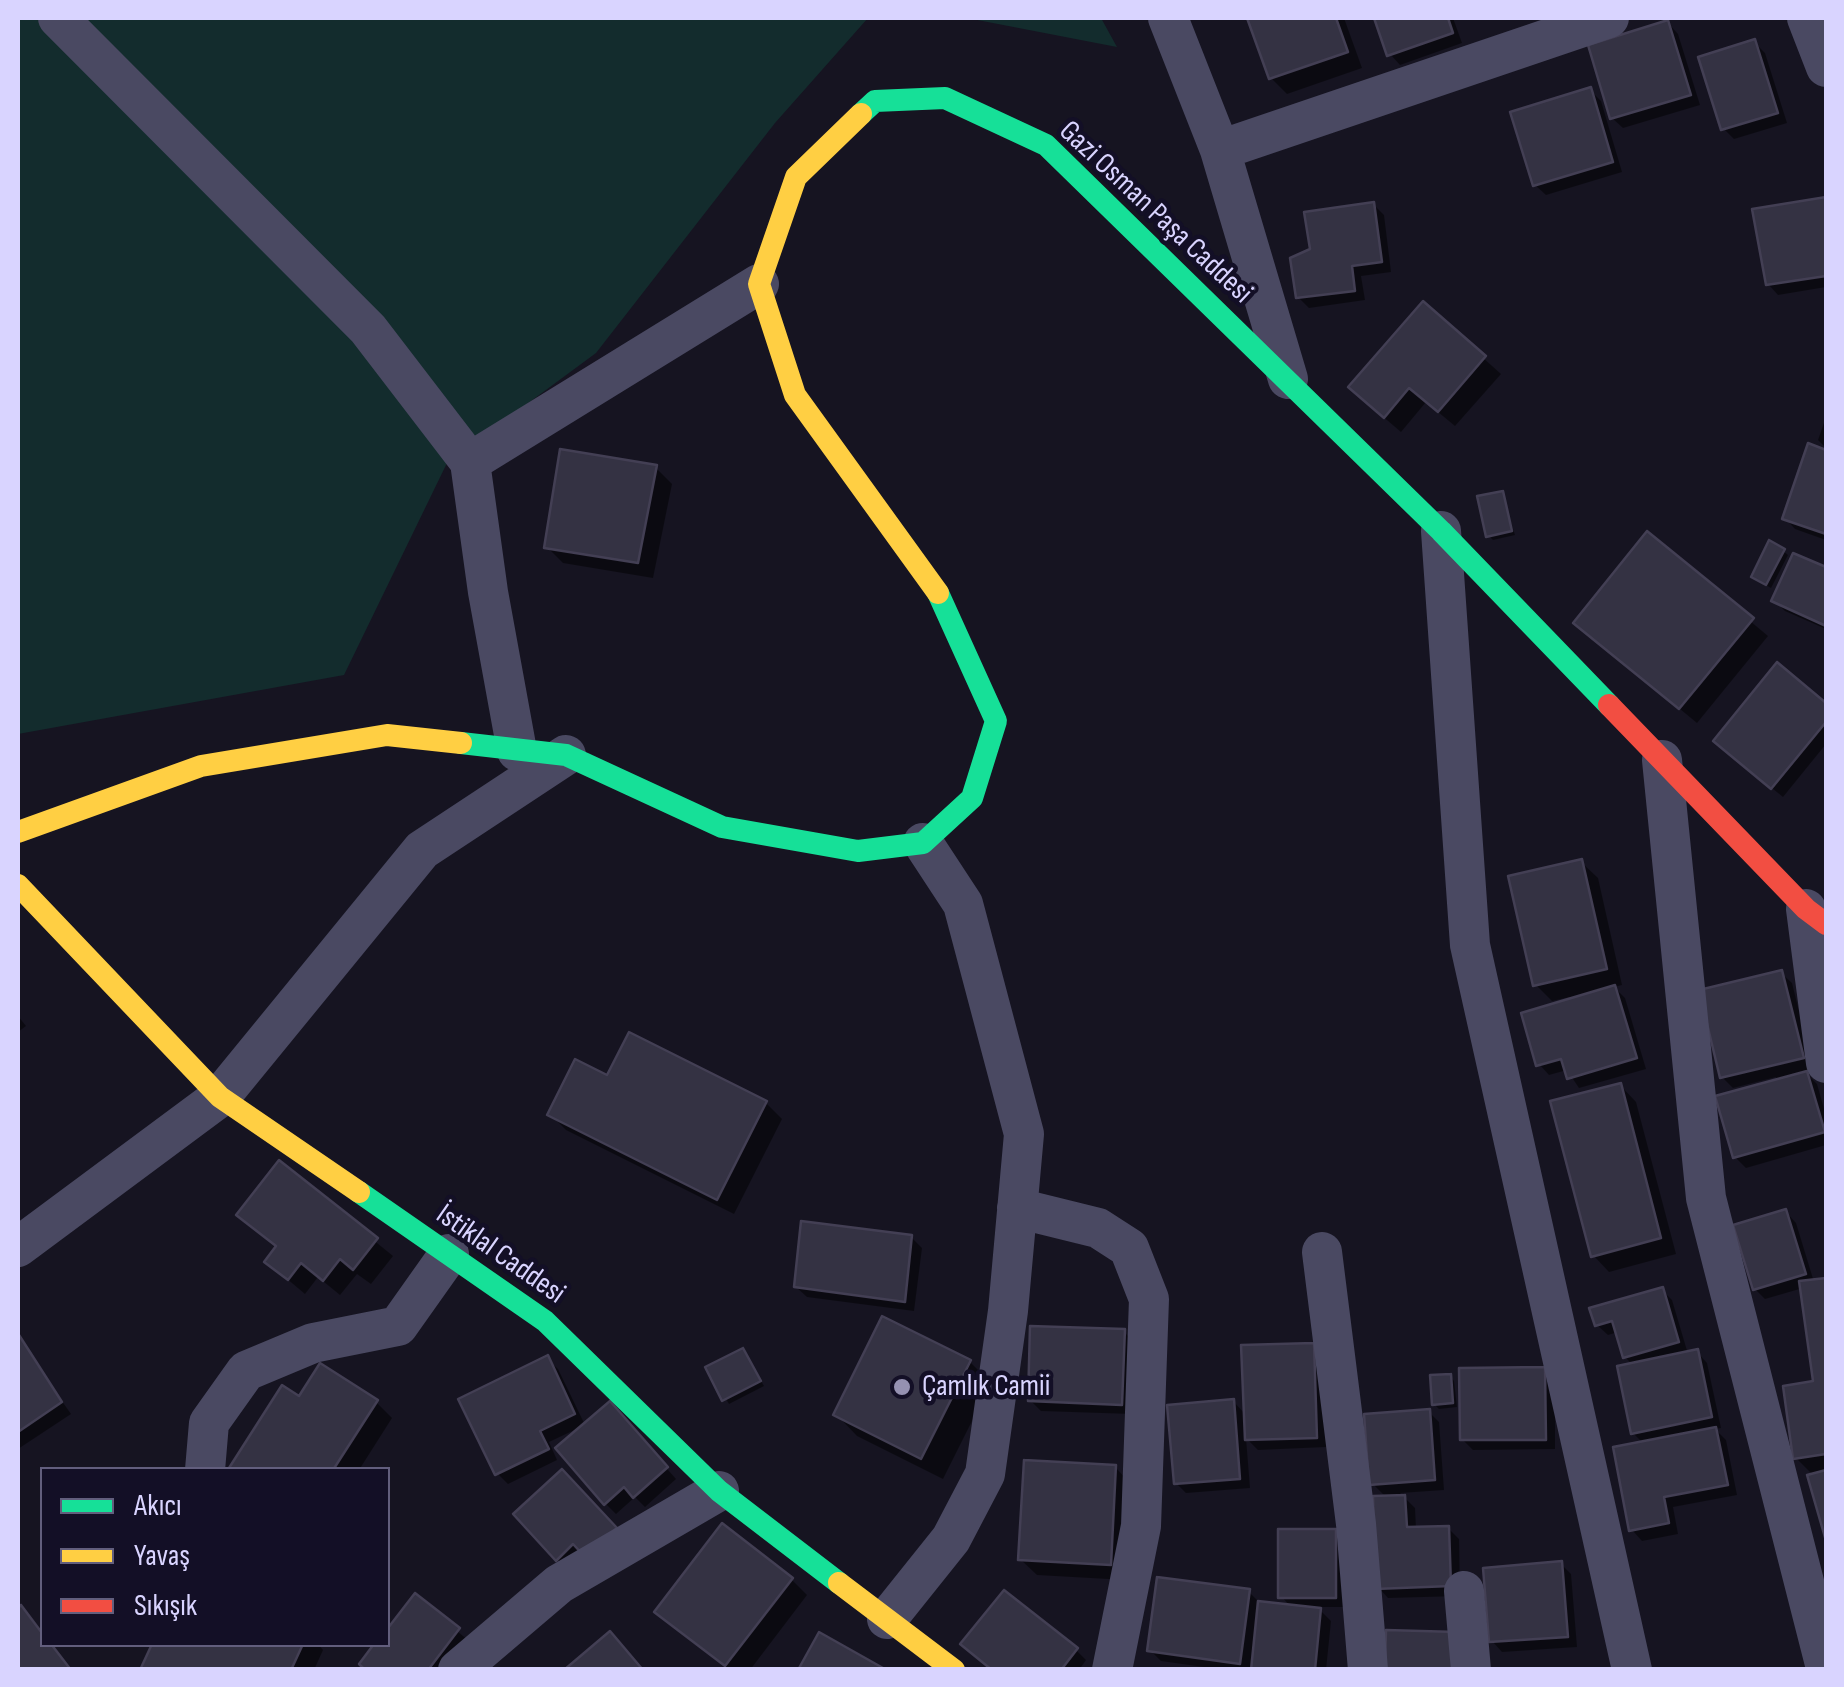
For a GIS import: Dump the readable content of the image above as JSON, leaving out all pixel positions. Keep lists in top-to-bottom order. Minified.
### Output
{"streets":{"street":["Gazi Osman Paşa Caddesi","İstiklal Caddesi"]},"places":["Çamlık Camii"],"legend":["Akıcı","Yavaş","Sıkışık"]}
